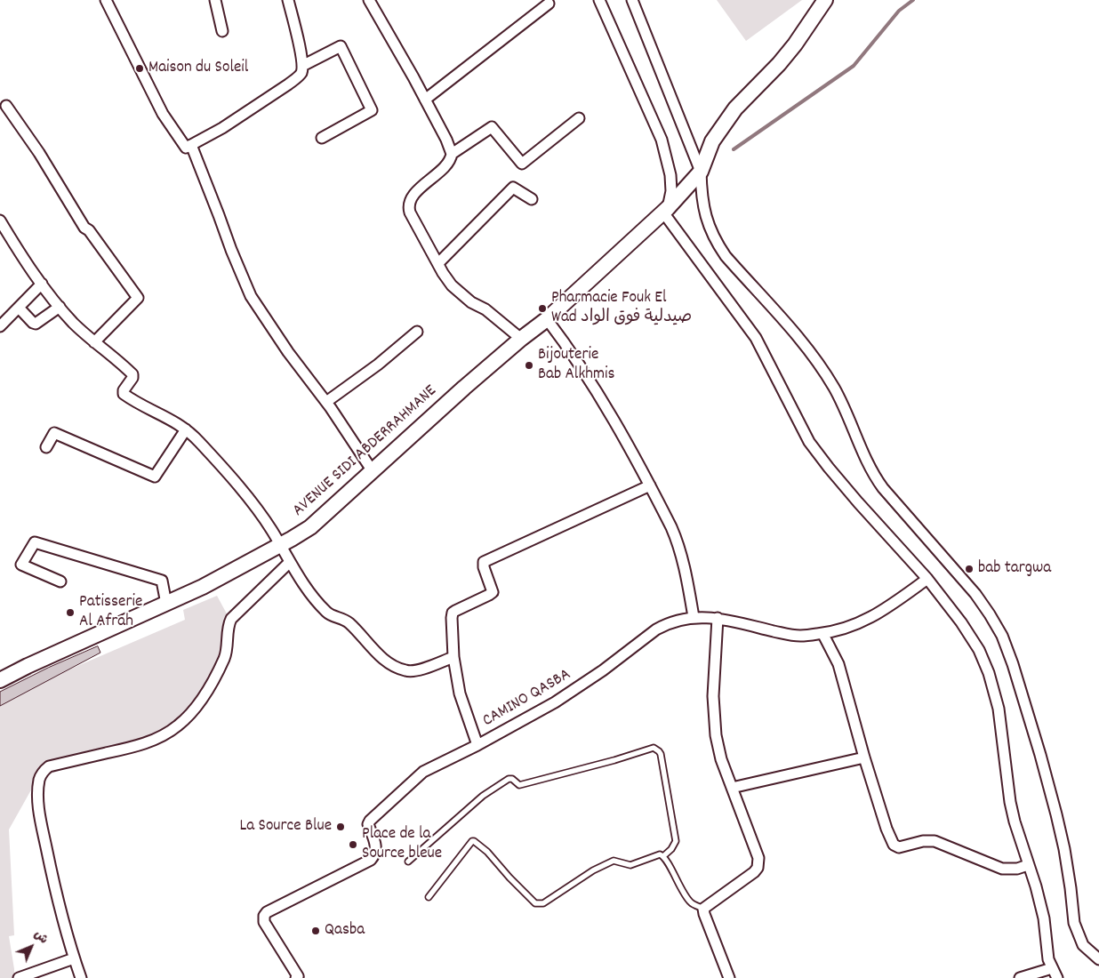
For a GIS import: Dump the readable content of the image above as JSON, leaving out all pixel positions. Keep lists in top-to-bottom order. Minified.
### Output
{"streets":{"street":["AVENUE SIDI ABDERRAHMANE","CAMINO QASBA"]},"places":["Maison du Soleil","Pharmacie Fouk El Wad صيدلية فوق الواد","Bijouterie Bab Alkhmis","bab targwa","Patisserie Al Afrah","La Source Blue","Place de la Source bleue","Qasba"],"north":"top right"}
